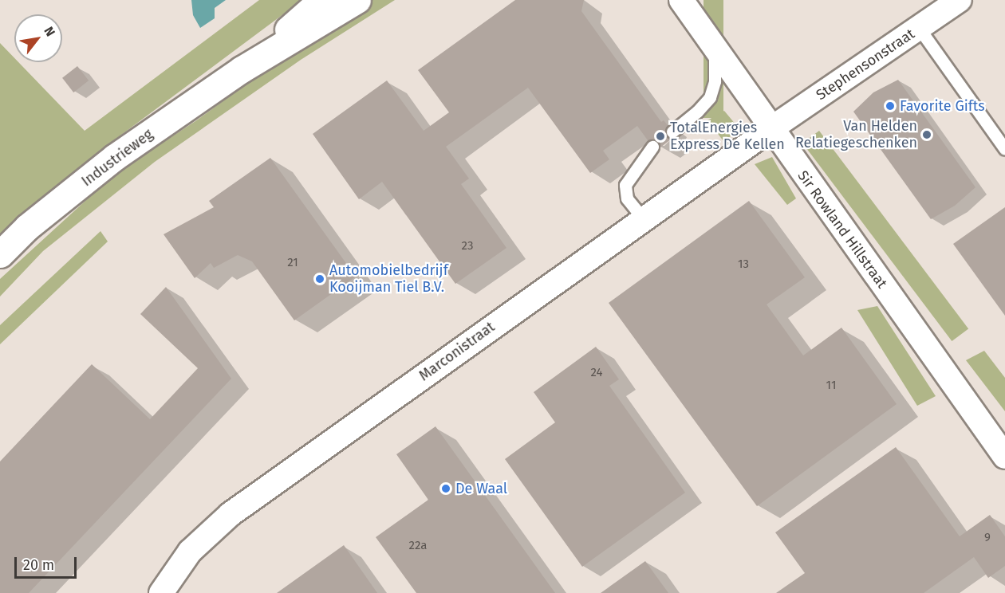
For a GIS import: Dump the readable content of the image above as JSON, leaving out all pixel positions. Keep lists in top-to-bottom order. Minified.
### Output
{"streets":{"main road":["Industrieweg"],"street":["Stephensonstraat","Sir Rowland Hillstraat","Marconistraat"]},"crossings":[["Stephensonstraat","Sir Rowland Hillstraat"],["Stephensonstraat","Marconistraat"],["Sir Rowland Hillstraat","Marconistraat"]],"places":["Favorite Gifts","Van Helden Relatiegeschenken","TotalEnergies Express De Kellen","Automobielbedrijf Kooijman Tiel B.V.","De Waal"],"house_numbers":["23","21","13","24","11","9","22a"],"scale_bar":"20 m","north":"top right"}
